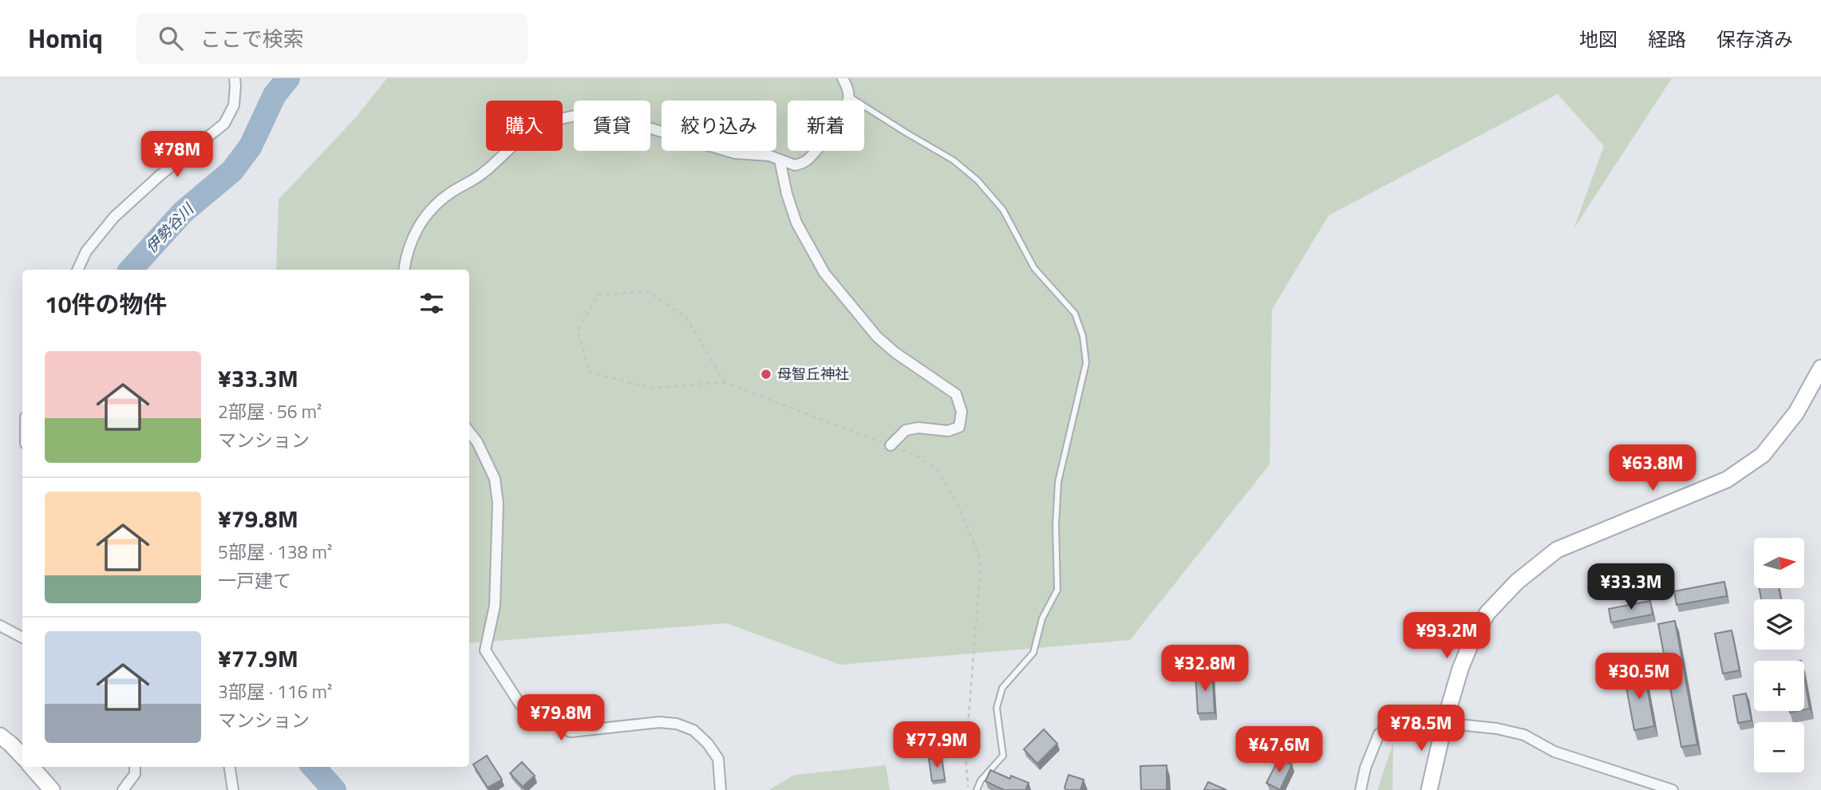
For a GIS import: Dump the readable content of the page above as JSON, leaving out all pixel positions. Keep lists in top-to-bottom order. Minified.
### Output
{"water":["伊勢谷川"],"places":["母智丘神社"],"north":"right","page":{"header":"Homiq","search":"ここで検索","nav":["地図","経路","保存済み"],"chip":["購入","賃貸","絞り込み","新着"],"price":["¥78M","¥63.8M","¥33.3M","¥93.2M","¥32.8M","¥30.5M","¥79.8M","¥78.5M","¥77.9M","¥47.6M"],"heading":"10件の物件","list":[{"name":"¥33.3M","note":"2部屋 · 56 m² · マンション"},{"name":"¥79.8M","note":"5部屋 · 138 m² · 一戸建て"},{"name":"¥77.9M","note":"3部屋 · 116 m² · マンション"}],"map_buttons":["+","−"]}}
